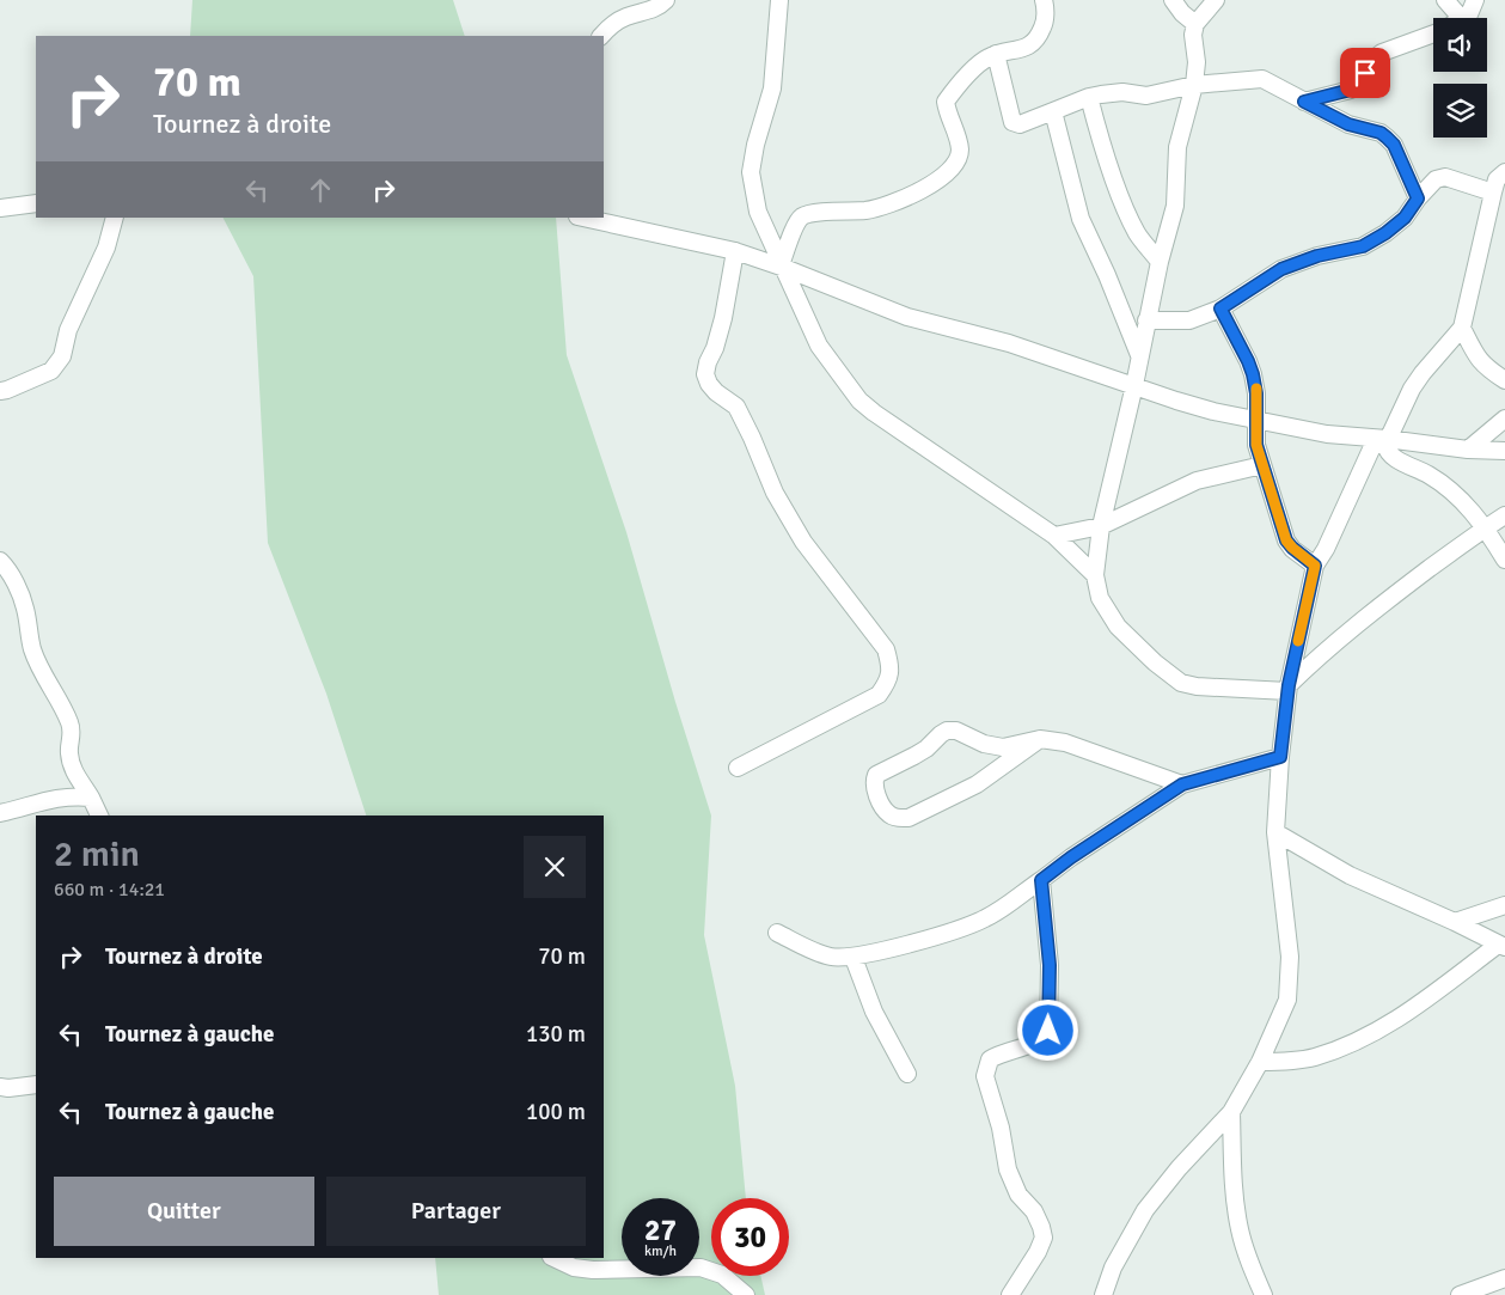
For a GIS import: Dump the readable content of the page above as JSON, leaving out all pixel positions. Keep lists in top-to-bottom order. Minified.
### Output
{"page":{"turn":["70 m","Tournez à droite"],"heading":["2 min","660 m · 14:21"],"list":[{"name":"Tournez à droite","value":"70 m"},{"name":"Tournez à gauche","value":"130 m"},{"name":"Tournez à gauche","value":"100 m"}],"buttons":["Quitter","Partager"],"speed":"27 km/h","limit":"30"}}
